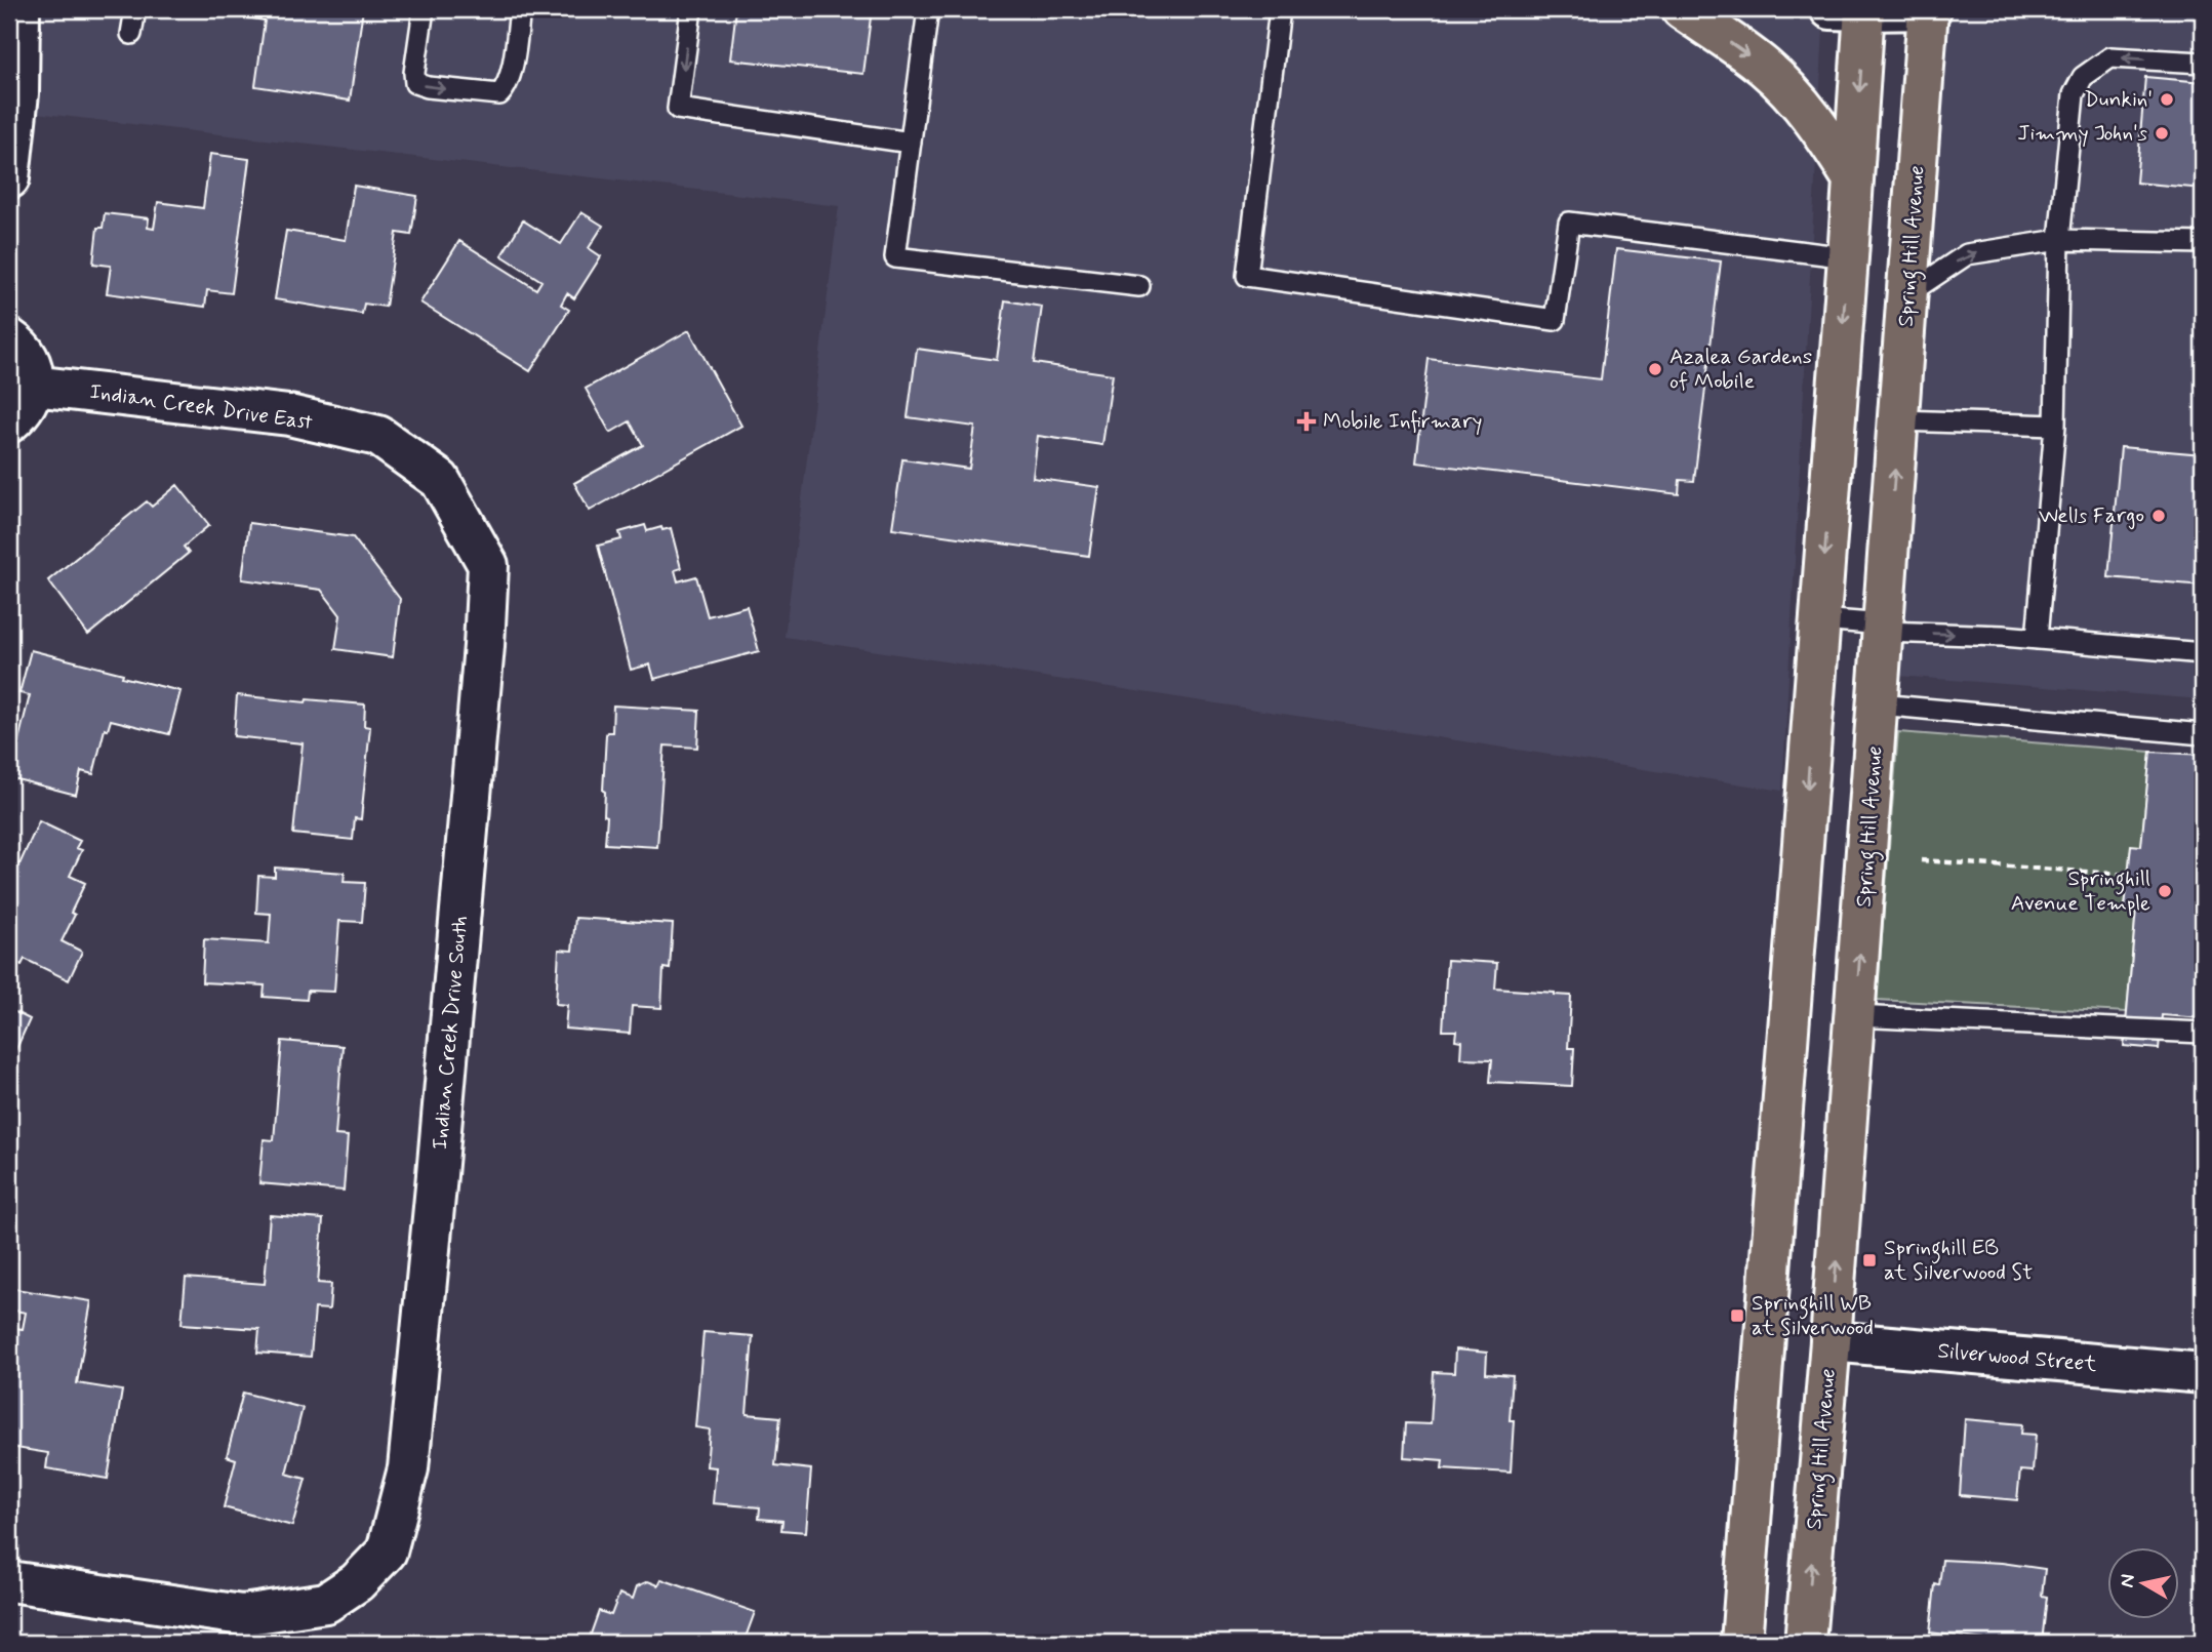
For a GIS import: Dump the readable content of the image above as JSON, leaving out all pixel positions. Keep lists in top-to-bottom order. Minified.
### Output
{"streets":{"main road":["Spring Hill Avenue"],"street":["Indian Creek Drive East","Indian Creek Drive South","Silverwood Street"]},"crossings":[["Spring Hill Avenue","Silverwood Street"],["Indian Creek Drive East","Indian Creek Drive South"]],"places":{"other":["Dunkin'","Jimmy John's","Azalea Gardens of Mobile","Wells Fargo","Springhill Avenue Temple"],"health":["Mobile Infirmary"],"transit":["Springhill EB at Silverwood St","Springhill WB at Silverwood"]},"north":"left"}
